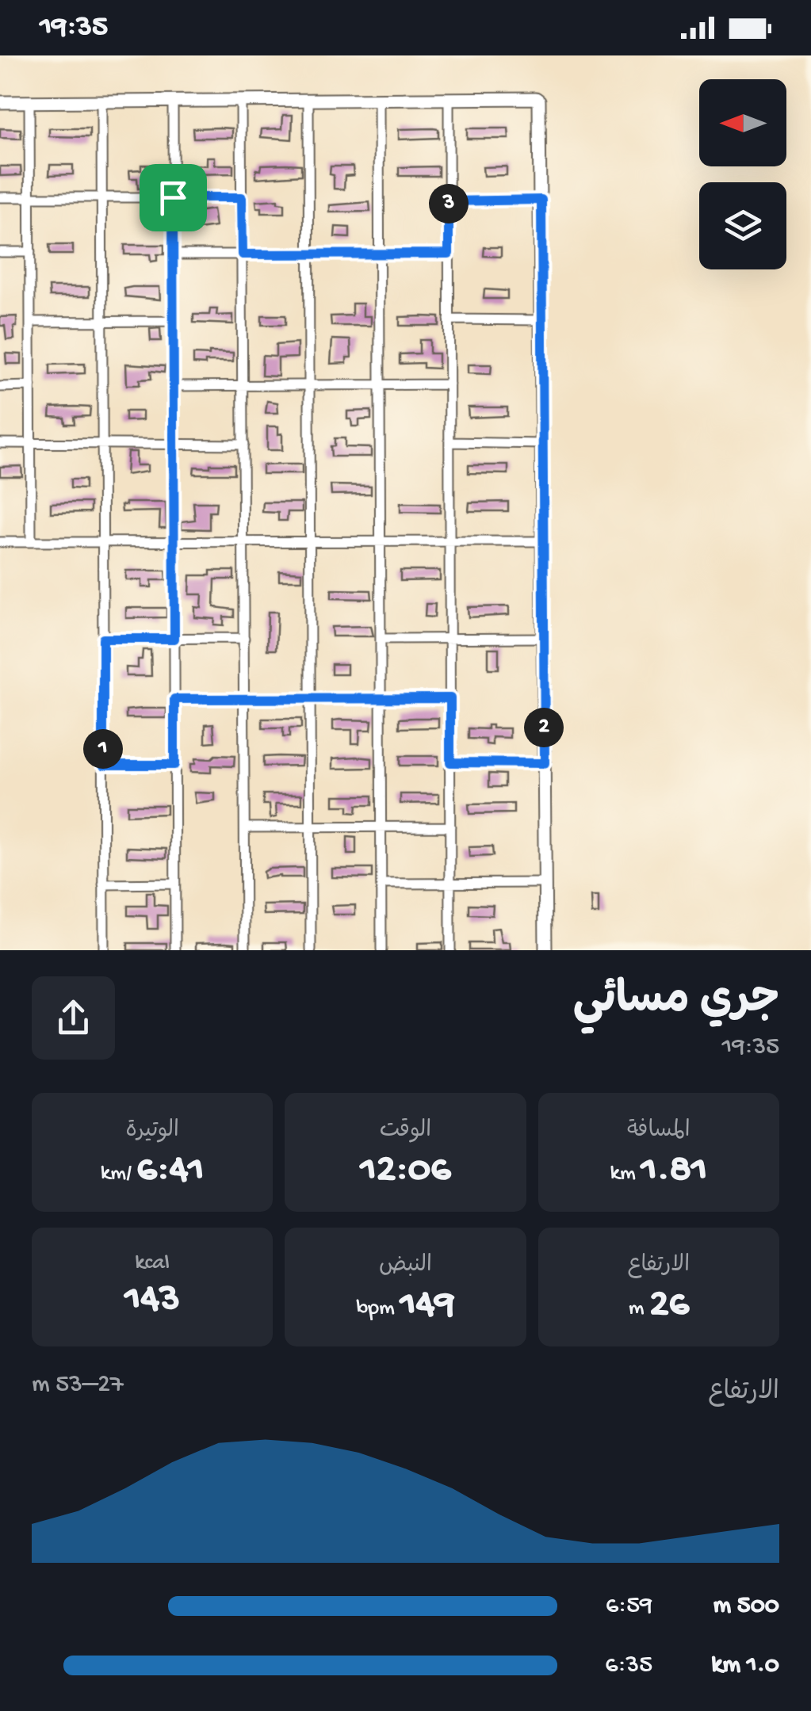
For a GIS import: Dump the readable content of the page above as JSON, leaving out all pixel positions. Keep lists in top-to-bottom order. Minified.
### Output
{"north":"left","page":{"status":"19:35","pins":["3","2","1"],"heading":["جري مسائي","19:35"],"stats":[["المسافة","1.81 km"],["الوقت","12:06"],["الوتيرة","6:41 /km"],["الارتفاع","26 m"],["النبض","149 bpm"],["kcal","143"]],"chart":["الارتفاع","27–53 m"],"list":[{"name":"500 m","note":"6:59"},{"name":"1.0 km","note":"6:35"}]}}
